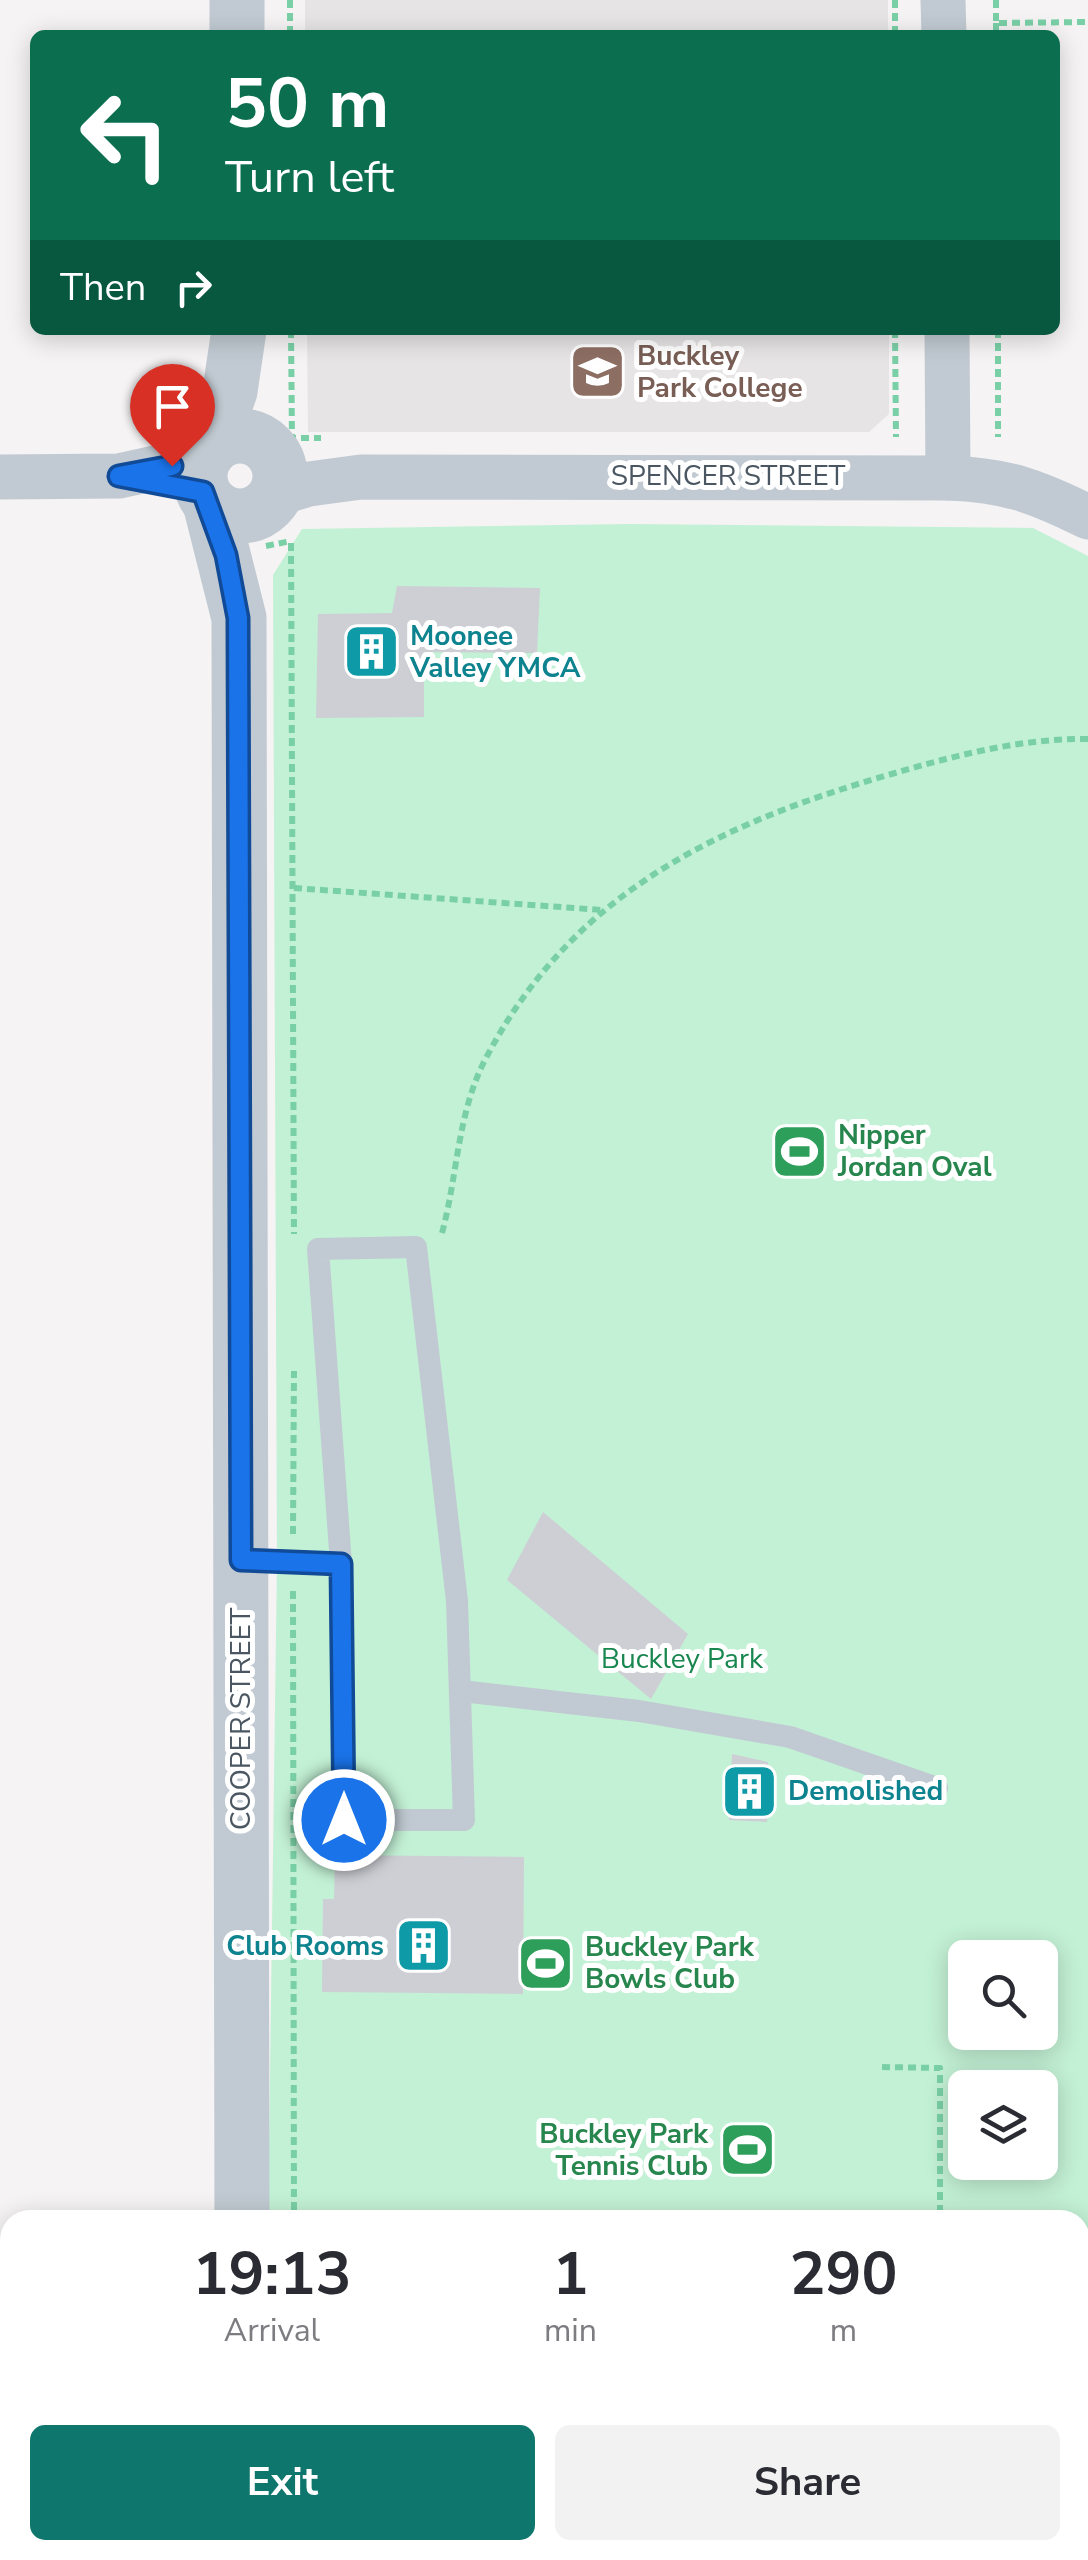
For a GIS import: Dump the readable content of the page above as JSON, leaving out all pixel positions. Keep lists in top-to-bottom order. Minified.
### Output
{"streets":{"street":["SPENCER STREET","COOPER STREET"]},"crossings":[["SPENCER STREET","COOPER STREET"]],"parks":["Buckley Park"],"places":{"school or university":["Buckley Park College"],"building":["Moonee Valley YMCA","Demolished","Club Rooms"],"sports":["Nipper Jordan Oval","Buckley Park Bowls Club","Buckley Park Tennis Club"]},"page":{"turn":["50 m","Turn left"],"then":"Then","eta":["19:13","Arrival","1","min","290","m"],"buttons":["Exit","Share"]}}
